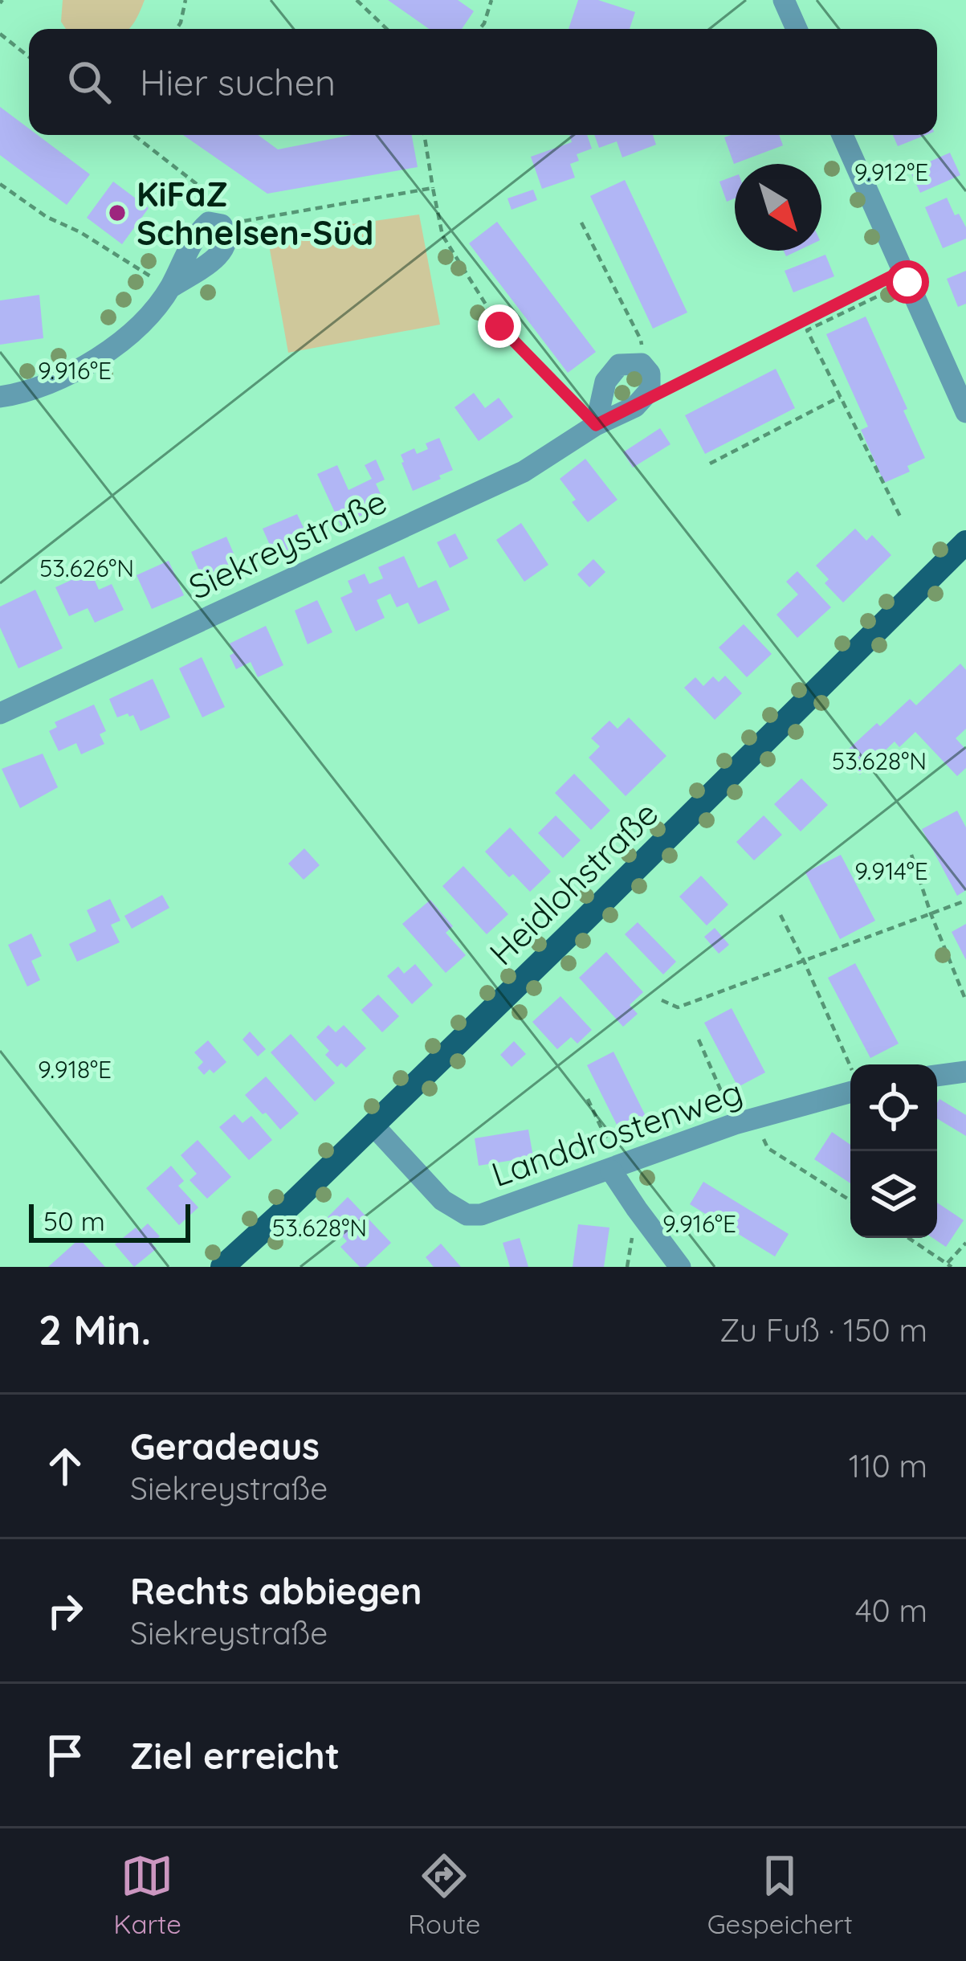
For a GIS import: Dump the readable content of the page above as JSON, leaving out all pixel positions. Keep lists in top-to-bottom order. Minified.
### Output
{"streets":{"main road":["Heidlohstraße"],"street":["Siekreystraße","Landdrostenweg"]},"crossings":[["Heidlohstraße","Landdrostenweg"]],"places":["KiFaZ Schnelsen-Süd"],"scale_bar":"50 m","north":"bottom right","page":{"search":"Hier suchen","scale":"50 m","heading":["2 Min.","Zu Fuß · 150 m"],"list":[["Geradeaus","Siekreystraße","110 m"],["Rechts abbiegen","Siekreystraße","40 m"],"Ziel erreicht"],"nav":["Karte","Route","Gespeichert"]},"coordinates":["9.912°E","9.916°E","53.626°N","53.628°N","9.914°E","9.918°E"]}
